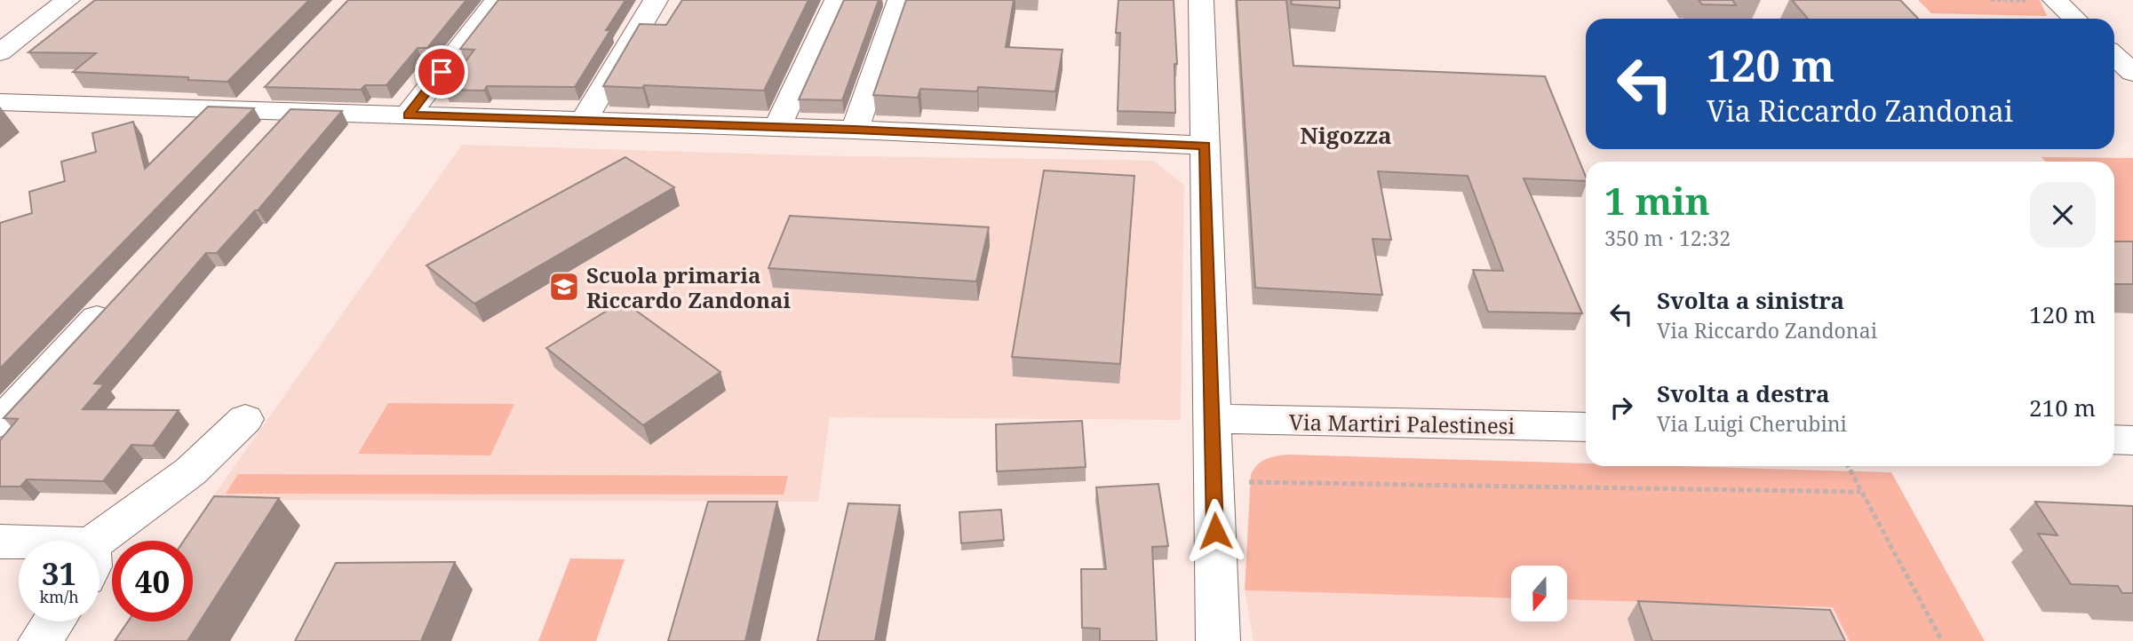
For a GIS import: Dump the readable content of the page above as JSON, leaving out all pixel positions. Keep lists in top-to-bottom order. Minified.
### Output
{"streets":{"street":["Via Martiri Palestinesi"]},"districts":["Nigozza"],"places":{"school or university":["Scuola primaria Riccardo Zandonai"]},"north":"bottom","page":{"turn":["120 m","Via Riccardo Zandonai"],"heading":["1 min","350 m · 12:32"],"list":[{"name":"Svolta a sinistra","note":"Via Riccardo Zandonai","value":"120 m"},{"name":"Svolta a destra","note":"Via Luigi Cherubini","value":"210 m"}],"speed":"31 km/h","limit":"40"}}
